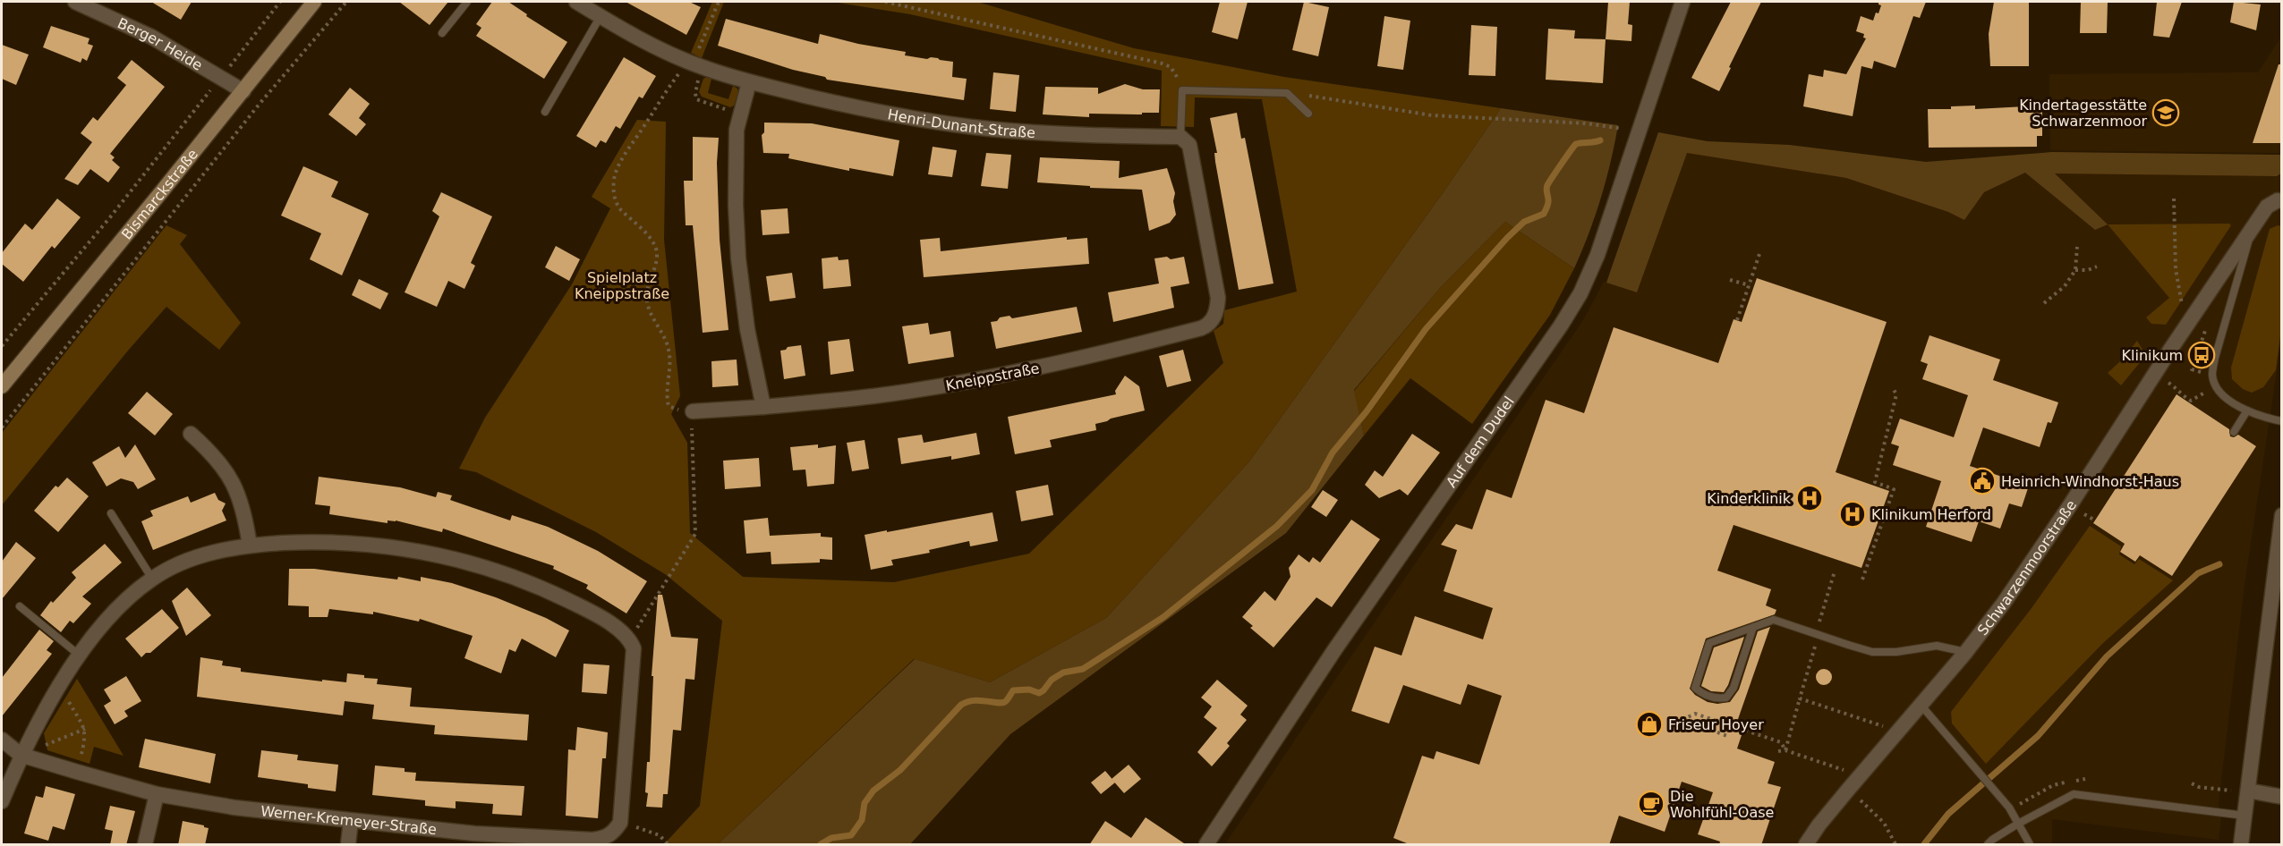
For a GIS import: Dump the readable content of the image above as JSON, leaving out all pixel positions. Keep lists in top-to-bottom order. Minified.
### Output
{"streets":{"main road":["Bismarckstraße"],"street":["Berger Heide","Henri-Dunant-Straße","Kneippstraße","Auf dem Dudel","Schwarzenmoorstraße","Werner-Kremeyer-Straße"]},"crossings":[["Berger Heide","Bismarckstraße"],["Henri-Dunant-Straße","Kneippstraße"]],"parks":["Spielplatz Kneippstraße"],"places":{"school or university":["Kindertagesstätte Schwarzenmoor"],"bus stop":["Klinikum"],"public building":["Heinrich-Windhorst-Haus"],"hospital":["Kinderklinik","Klinikum Herford"],"shop":["Friseur Hoyer"],"cafe":["Die Wohlfühl-Oase"]}}
